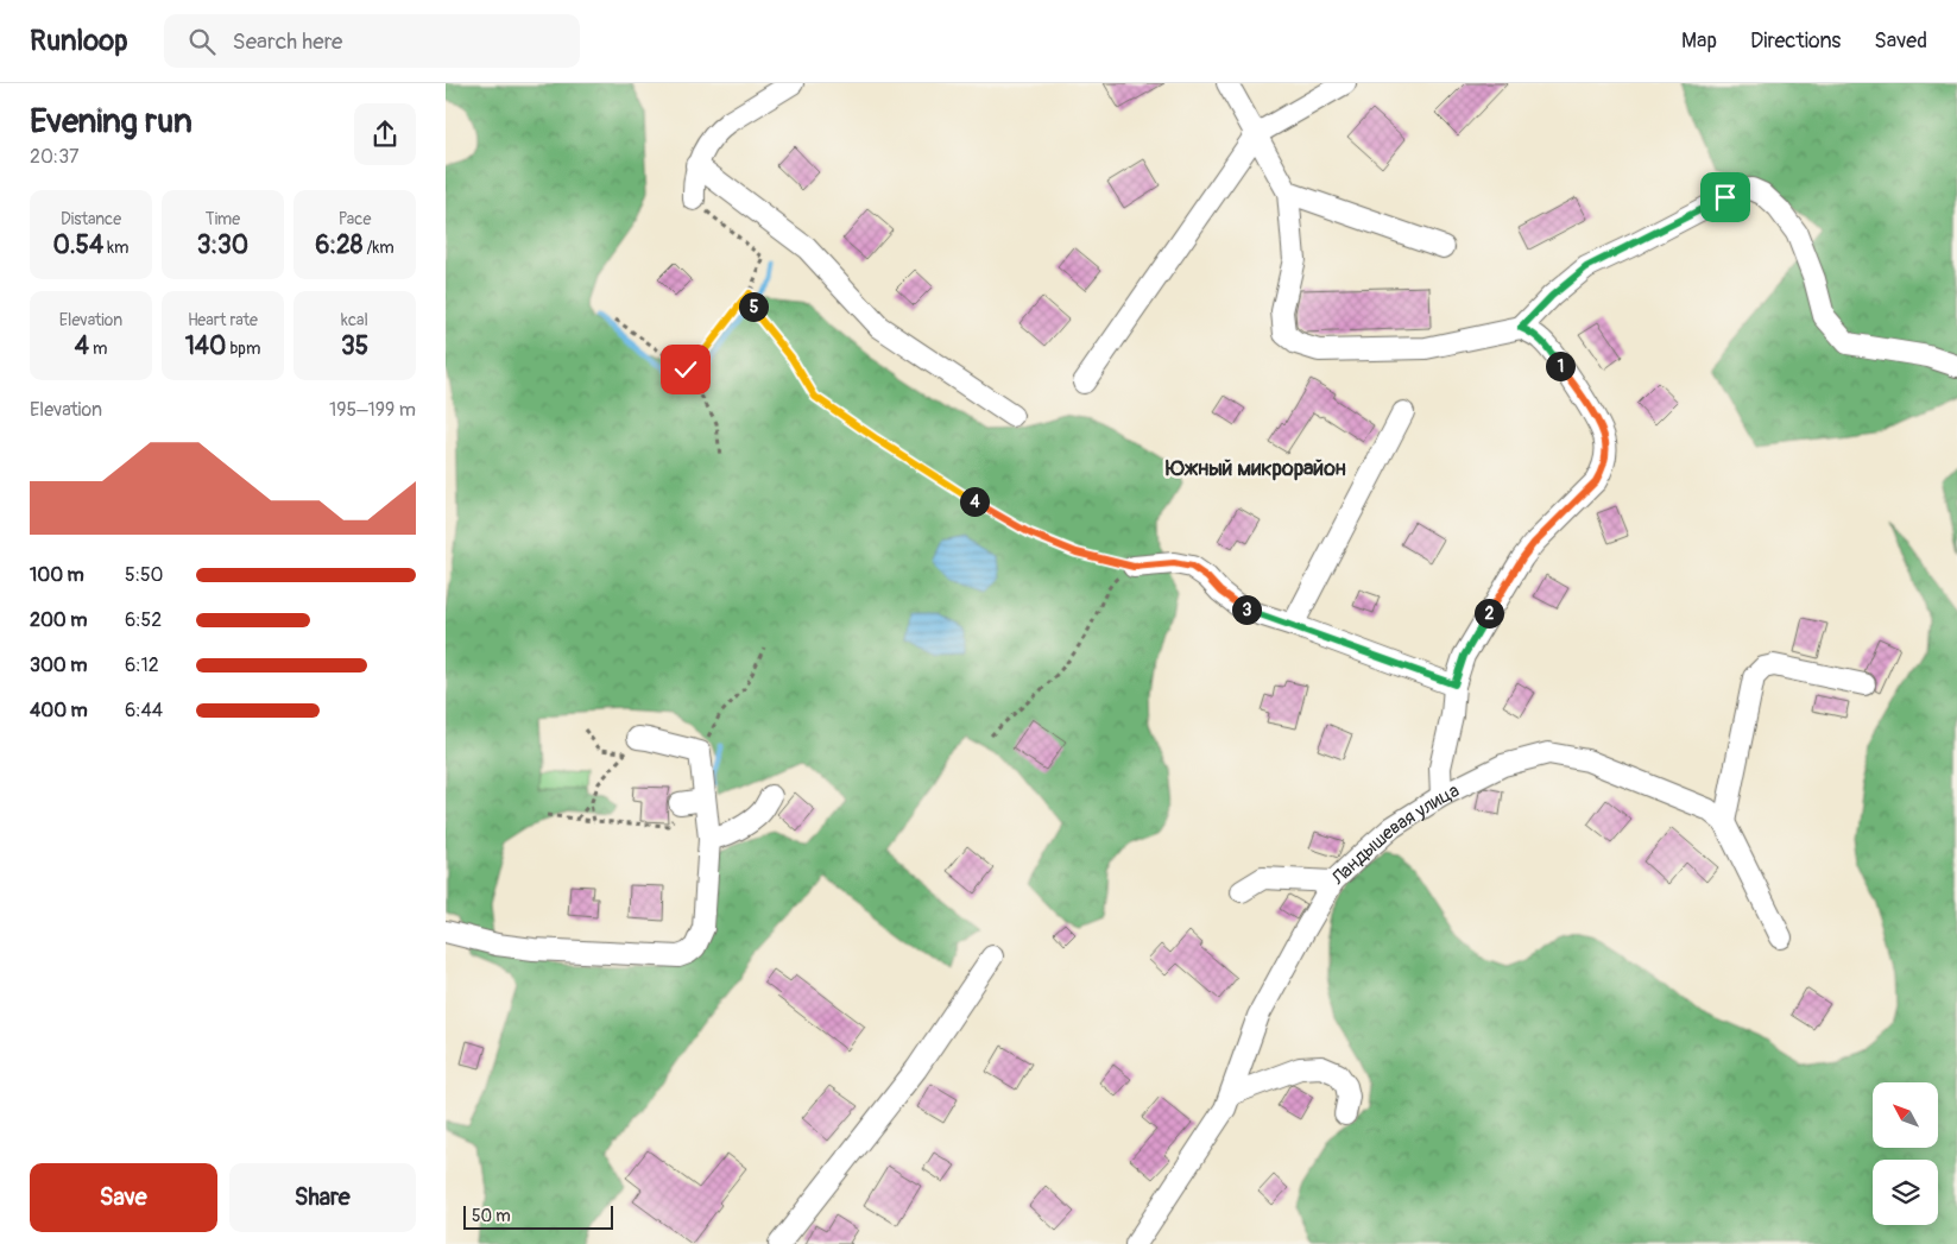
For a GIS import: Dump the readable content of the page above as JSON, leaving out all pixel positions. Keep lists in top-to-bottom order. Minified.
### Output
{"streets":{"street":["Ландышевая улица"]},"districts":["Южный микрорайон"],"scale_bar":"50 m","north":"top left","page":{"header":"Runloop","search":"Search here","nav":["Map","Directions","Saved"],"heading":["Evening run","20:37"],"stats":[["Distance","0.54 km"],["Time","3:30"],["Pace","6:28 /km"],["Elevation","4 m"],["Heart rate","140 bpm"],["kcal","35"]],"pins":["5","1","4","3","2"],"chart":["Elevation","195–199 m"],"list":[{"name":"100 m","note":"5:50"},{"name":"200 m","note":"6:52"},{"name":"300 m","note":"6:12"},{"name":"400 m","note":"6:44"}],"buttons":["Save","Share"],"scale":"50 m"}}
